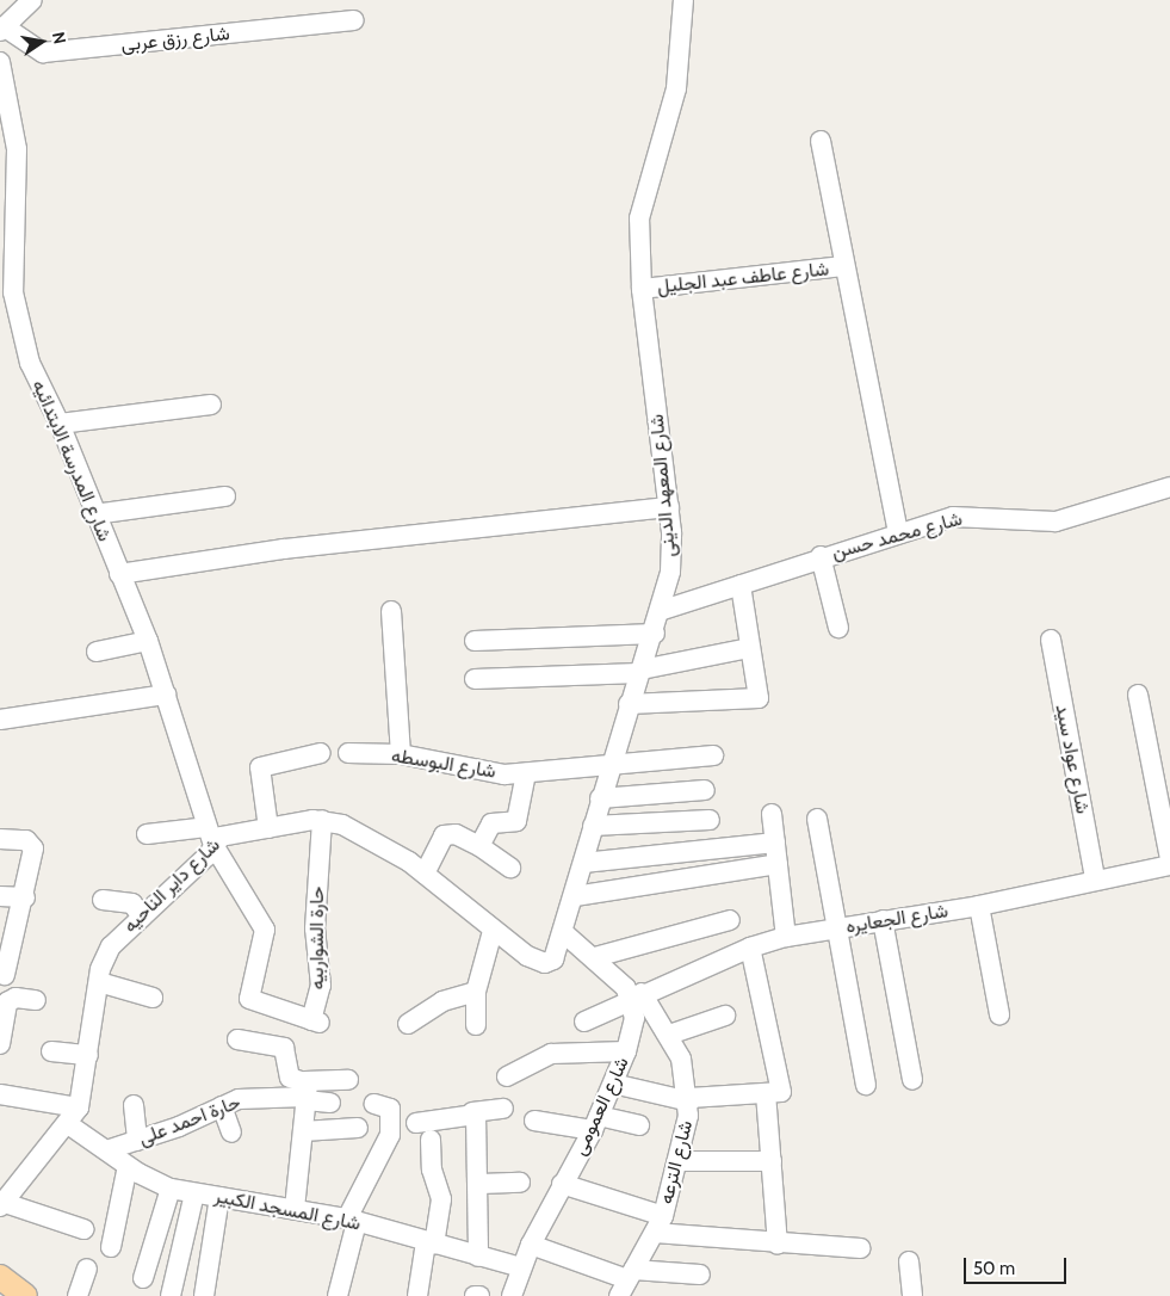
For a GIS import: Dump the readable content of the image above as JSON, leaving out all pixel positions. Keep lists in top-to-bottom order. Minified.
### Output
{"streets":{"street":["شارع رزق عربى","شارع عاطف عبد الجليل","شارع المدرسة الابتدائيه","شارع المعهد الدينى","شارع محمد حسن","شارع عواد سيد","شارع البوسطه","شارع داير الناحيه","شارع الجعايره","حارة الشواربيه","شارع العمومى","حارة احمد على","شارع الترعه","شارع المسجد الكبير"]},"crossings":[["شارع عاطف عبد الجليل","شارع المعهد الدينى"],["شارع المدرسة الابتدائيه","شارع داير الناحيه"],["شارع المدرسة الابتدائيه","حارة الشواربيه"],["شارع المعهد الدينى","شارع محمد حسن"],["شارع المعهد الدينى","شارع البوسطه"],["شارع المعهد الدينى","شارع داير الناحيه"],["شارع عواد سيد","شارع الجعايره"],["شارع داير الناحيه","حارة الشواربيه"],["شارع داير الناحيه","شارع المسجد الكبير"],["شارع الجعايره","شارع العمومى"],["شارع الجعايره","شارع الترعه"],["شارع العمومى","شارع الترعه"],["شارع العمومى","شارع المسجد الكبير"],["حارة احمد على","شارع المسجد الكبير"]],"scale_bar":"50 m","north":"right"}
